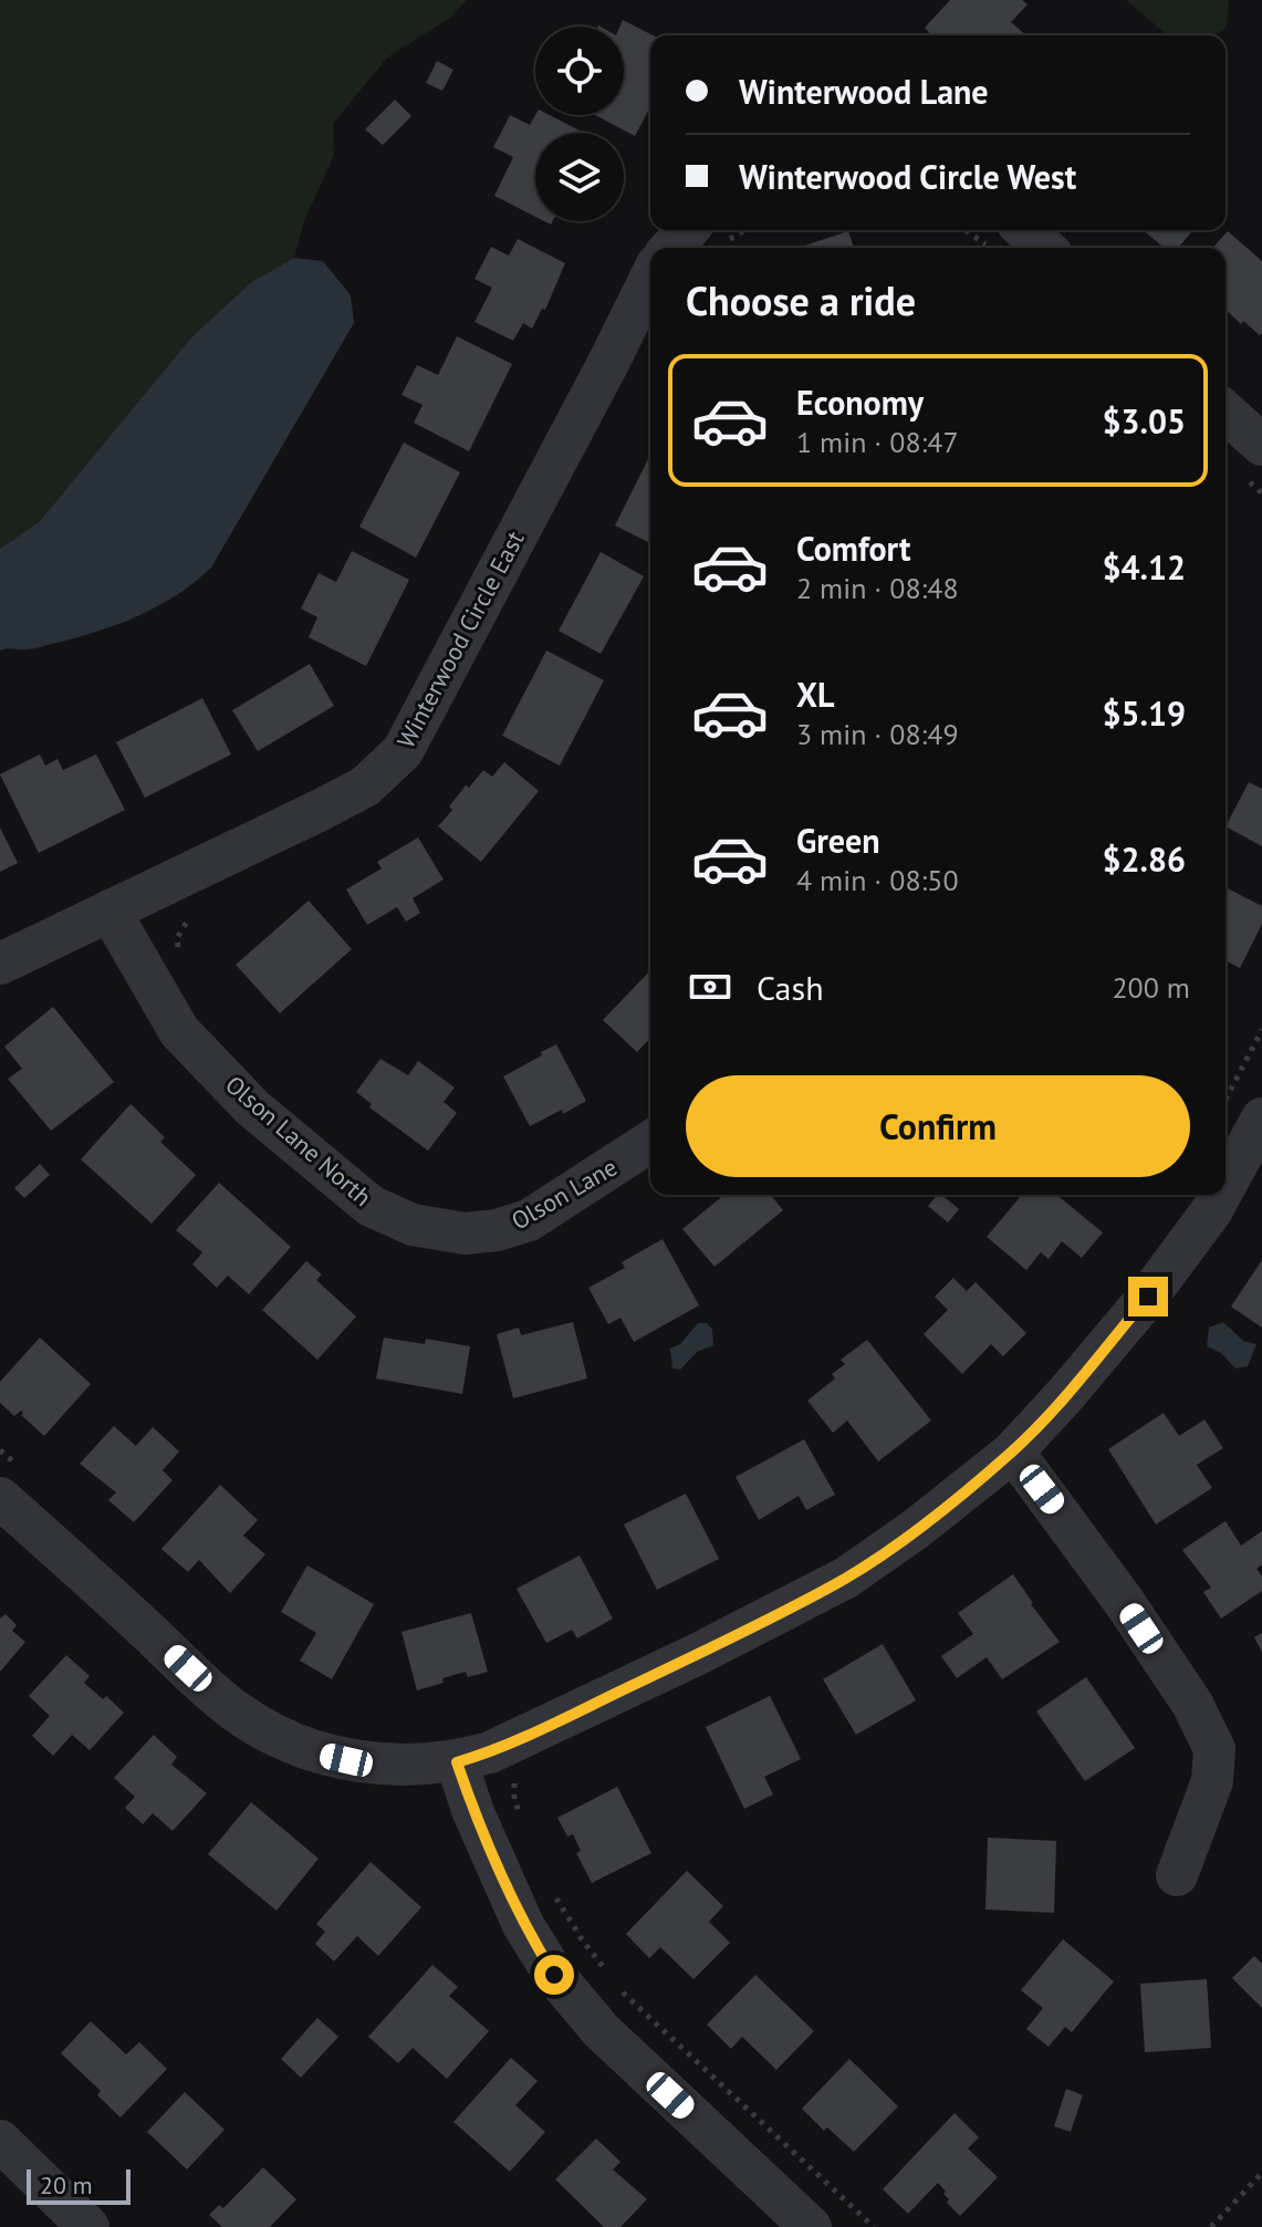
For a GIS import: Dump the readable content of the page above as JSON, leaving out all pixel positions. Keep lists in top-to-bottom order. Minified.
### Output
{"streets":{"street":["Winterwood Circle East","Olson Lane North","Olson Lane"]},"crossings":[["Winterwood Circle East","Olson Lane North"],["Olson Lane North","Olson Lane"]],"scale_bar":"20 m","page":{"banner":["Winterwood Lane","Winterwood Circle West"],"heading":"Choose a ride","list":[{"name":"Economy","note":"1 min · 08:47","value":"$3.05"},{"name":"Comfort","note":"2 min · 08:48","value":"$4.12"},{"name":"XL","note":"3 min · 08:49","value":"$5.19"},{"name":"Green","note":"4 min · 08:50","value":"$2.86"}],"pay":["Cash","200 m"],"buttons":"Confirm","scale":"20 m"}}
